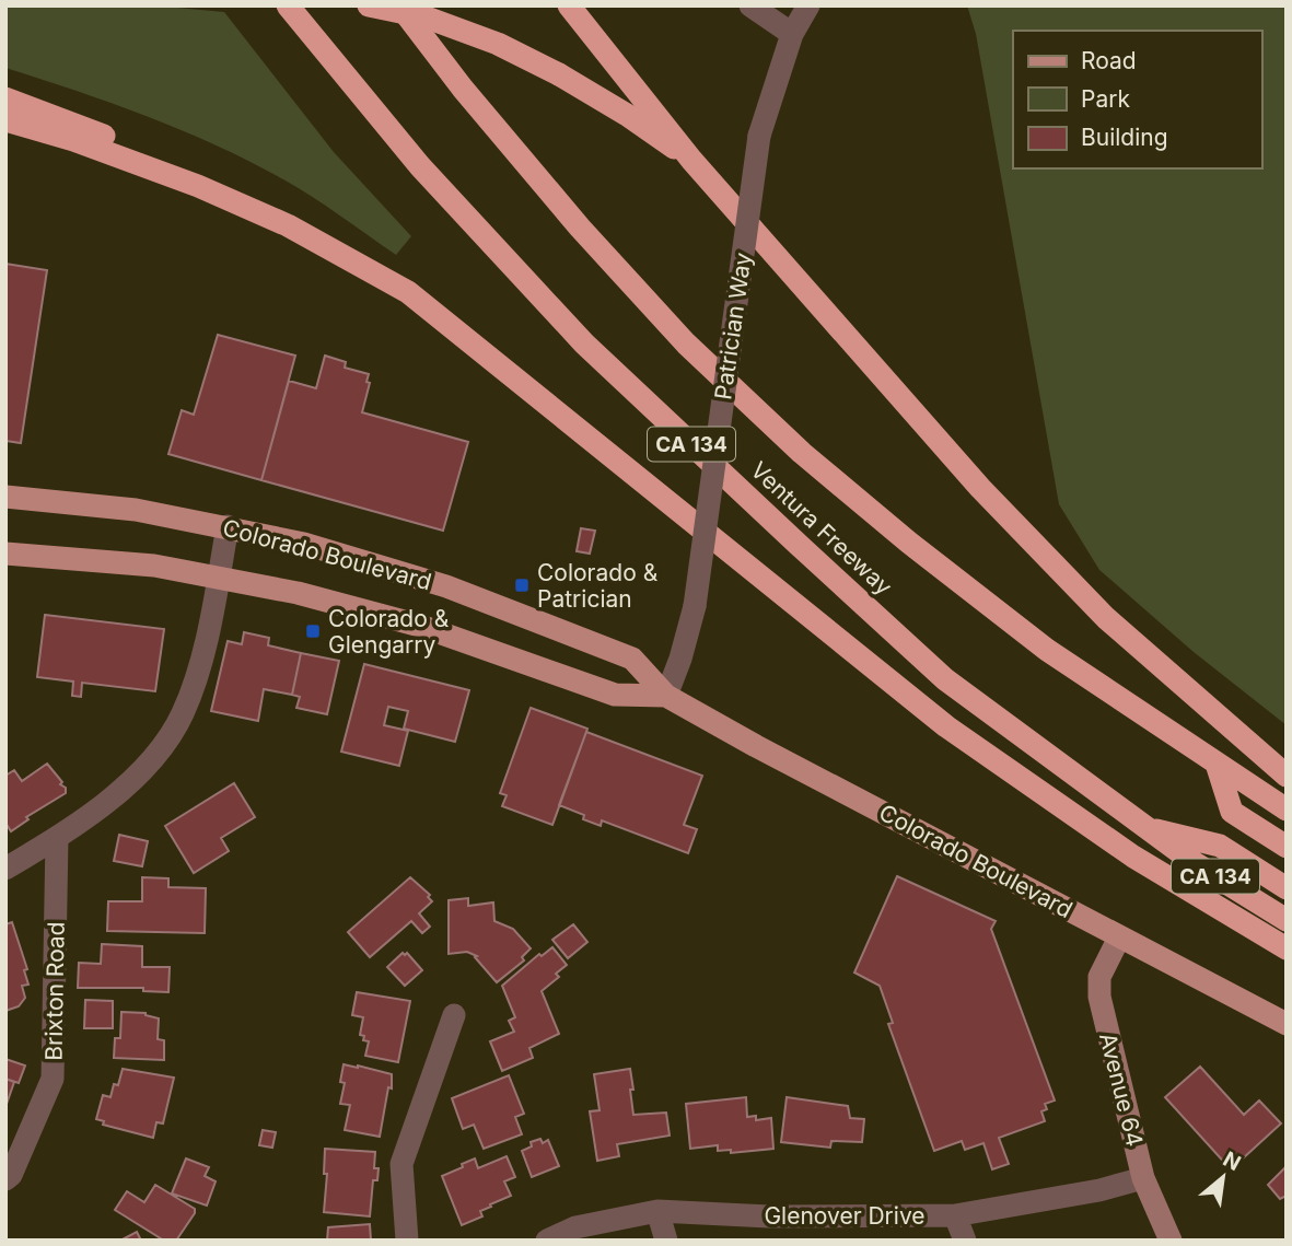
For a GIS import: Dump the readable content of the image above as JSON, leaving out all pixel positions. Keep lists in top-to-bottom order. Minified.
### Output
{"streets":{"highway":["CA 134","Ventura Freeway"],"main road":["Colorado Boulevard"],"street":["Patrician Way","Brixton Road","Avenue 64","Glenover Drive"]},"crossings":[["Patrician Way","Colorado Boulevard"],["Colorado Boulevard","Avenue 64"],["Avenue 64","Glenover Drive"]],"places":{"transit":["Colorado & Patrician","Colorado & Glengarry"]},"legend":["Road","Park","Building"],"north":"top right"}
